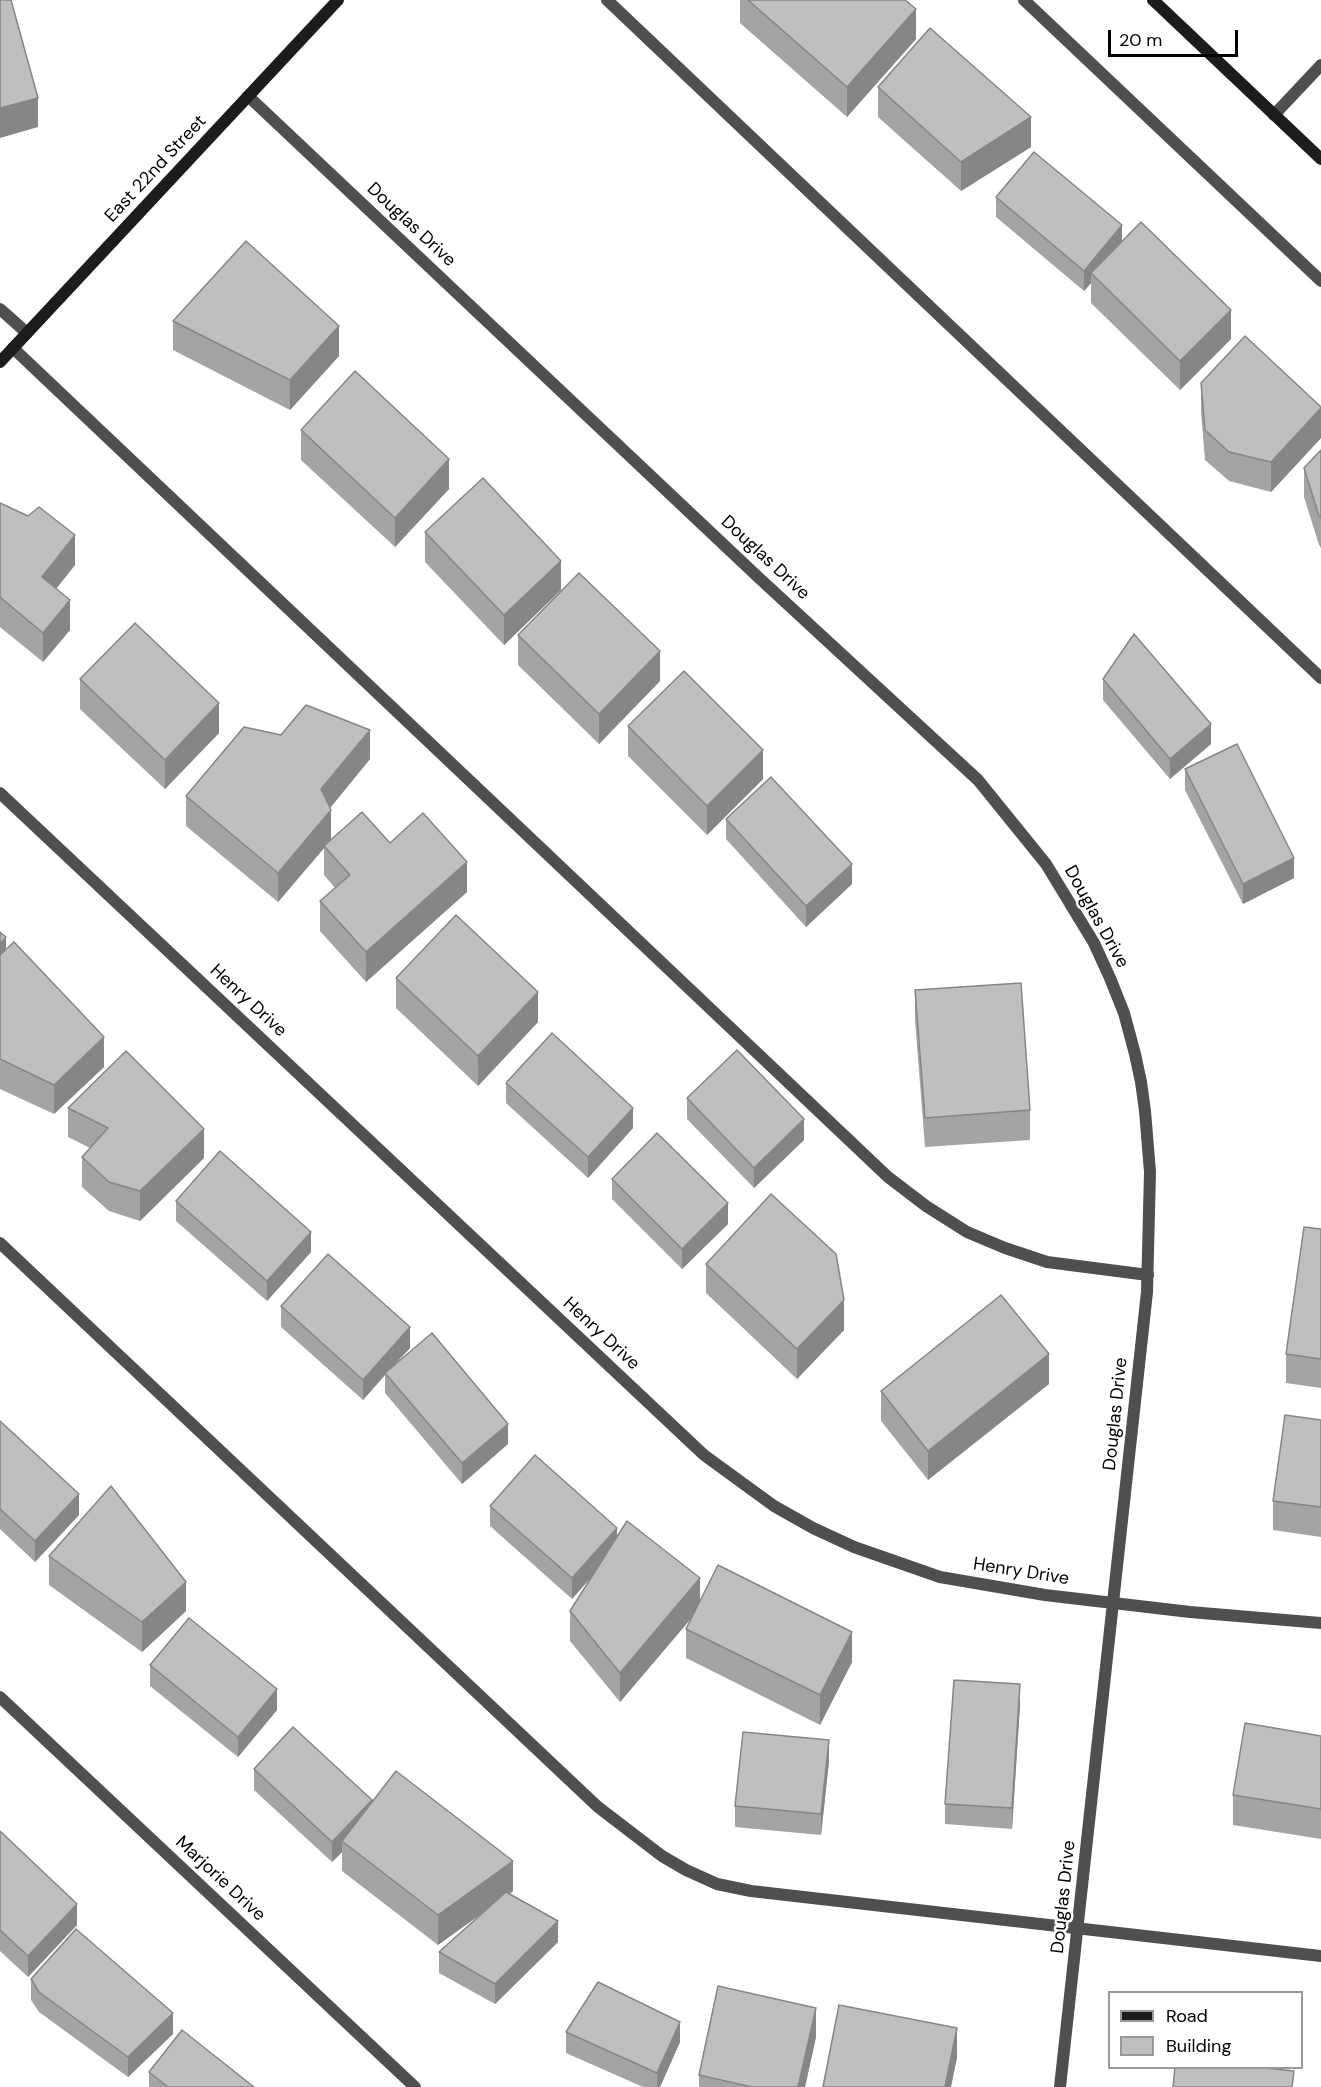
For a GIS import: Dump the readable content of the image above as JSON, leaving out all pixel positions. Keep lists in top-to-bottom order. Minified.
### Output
{"streets":{"street":["East 22nd Street","Douglas Drive","Henry Drive","Marjorie Drive"]},"crossings":[["East 22nd Street","Douglas Drive"],["Douglas Drive","Henry Drive"]],"legend":["Road","Building"],"scale_bar":"20 m"}
